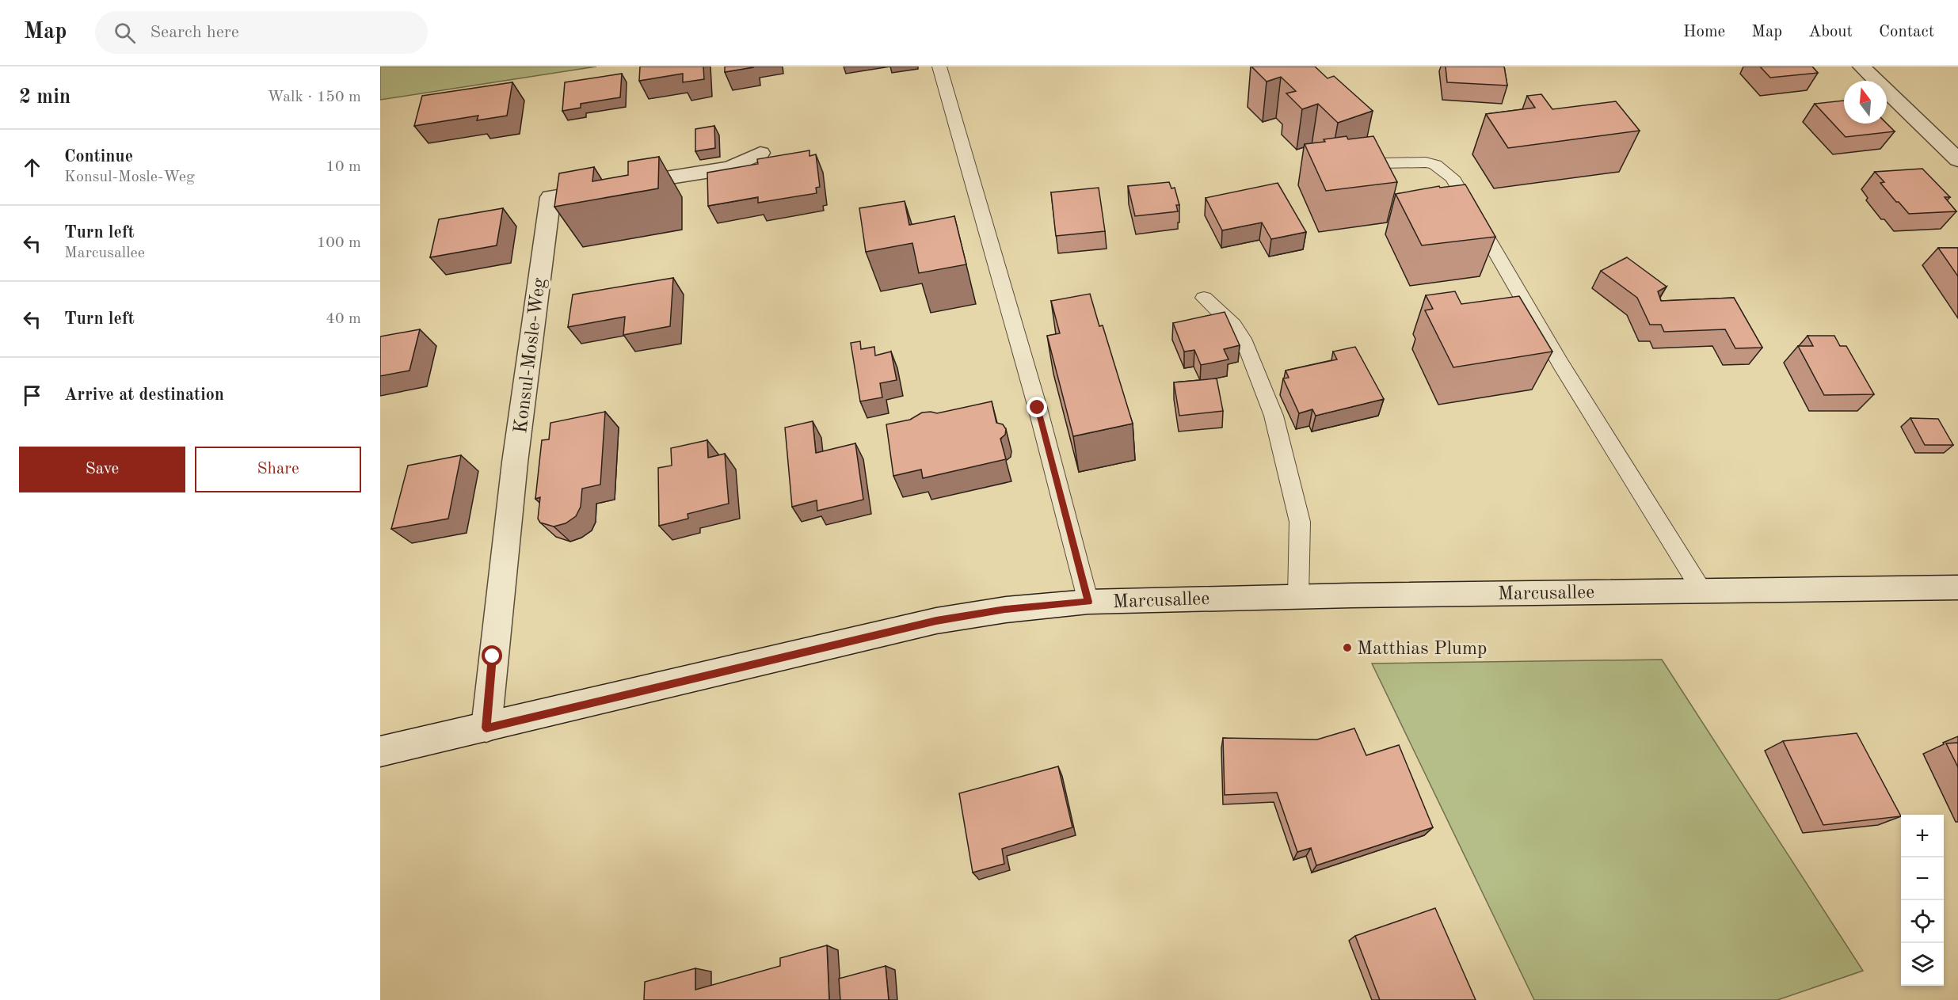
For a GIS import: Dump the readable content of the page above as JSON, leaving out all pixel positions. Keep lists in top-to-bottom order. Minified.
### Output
{"streets":{"street":["Konsul-Mosle-Weg","Marcusallee"]},"crossings":[["Konsul-Mosle-Weg","Marcusallee"]],"places":["Matthias Plump"],"north":"top","page":{"header":"Map","search":"Search here","nav":["Home","Map","About","Contact"],"heading":["2 min","Walk · 150 m"],"list":[["Continue","Konsul-Mosle-Weg","10 m"],["Turn left","Marcusallee","100 m"],["Turn left","40 m"],"Arrive at destination"],"buttons":["Save","Share"],"map_buttons":["+","−"]}}
